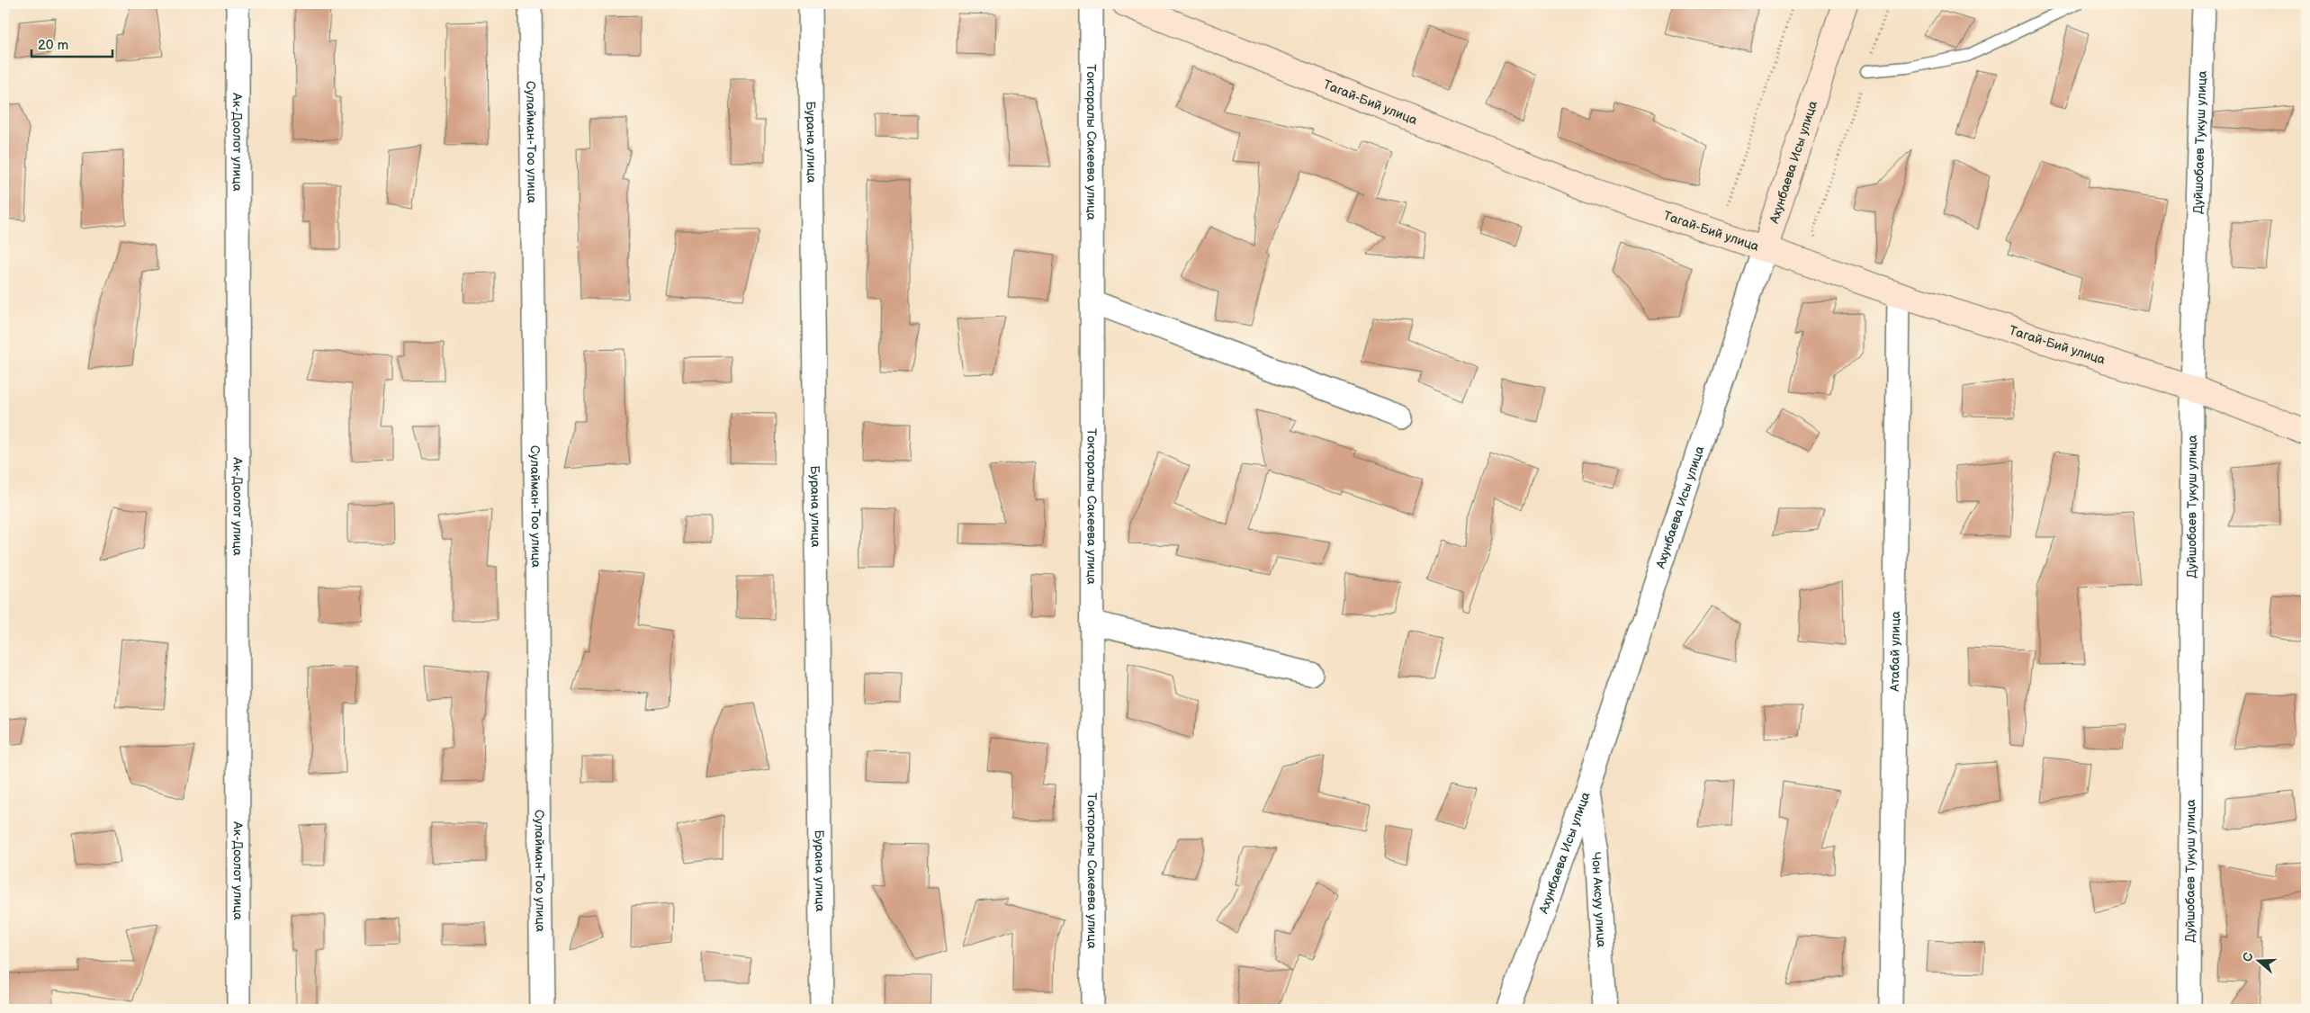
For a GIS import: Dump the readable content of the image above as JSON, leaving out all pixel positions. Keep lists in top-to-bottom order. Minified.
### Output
{"streets":{"street":["Тагай-Бий улица","Ак-Доолот улица","Сулайман-Тоо улица","Бурана улица","Токторалы Сакеева улица","Дуйшобаев Тукуш улица","Ахунбаева Исы улица","Атабай улица","Чон Аксуу улица"]},"crossings":[["Тагай-Бий улица","Дуйшобаев Тукуш улица"],["Тагай-Бий улица","Ахунбаева Исы улица"],["Тагай-Бий улица","Атабай улица"],["Ахунбаева Исы улица","Чон Аксуу улица"]],"scale_bar":"20 m","north":"left"}
